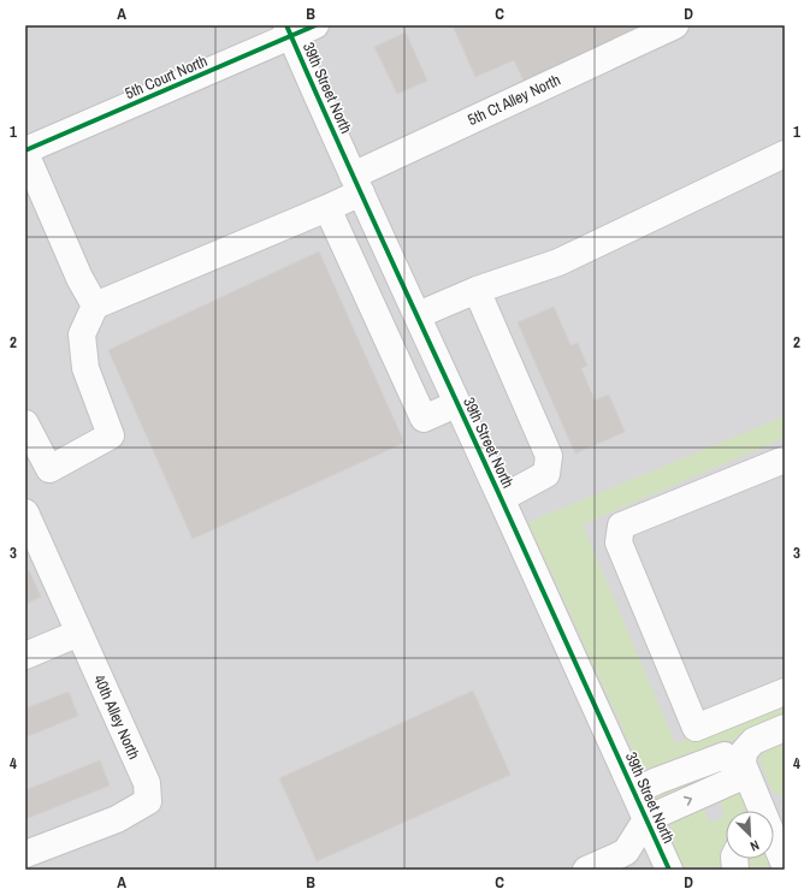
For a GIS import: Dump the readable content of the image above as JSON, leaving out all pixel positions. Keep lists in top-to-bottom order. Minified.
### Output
{"streets":{"street":["5th Court North","39th Street North","5th Ct Alley North","40th Alley North"]},"crossings":[["5th Court North","39th Street North"],["39th Street North","5th Ct Alley North"]],"north":"bottom right","grid":{"columns":["A","B","C","D"],"rows":["1","2","3","4"]}}
